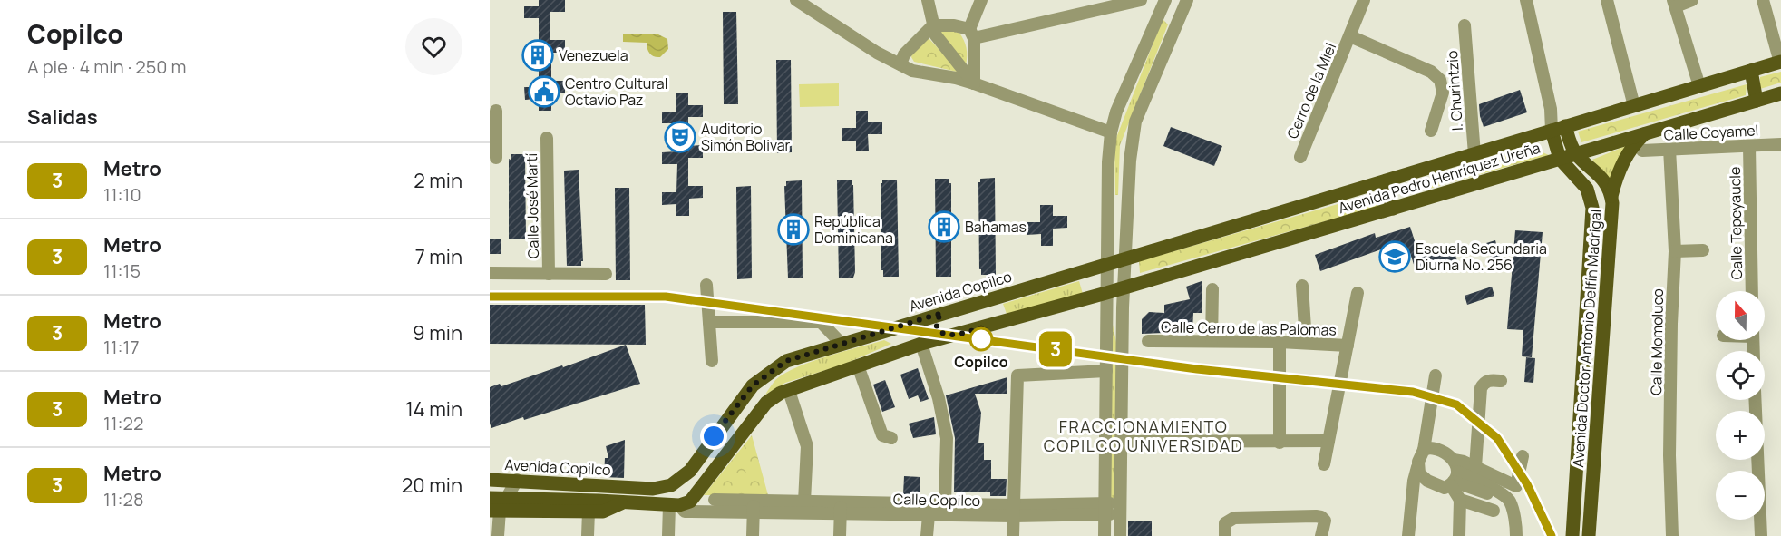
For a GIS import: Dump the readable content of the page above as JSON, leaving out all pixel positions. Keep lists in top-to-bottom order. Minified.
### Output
{"streets":{"main road":["Avenida Pedro Henríquez Ureña","Avenida Copilco","Avenida Doctor Antonio Delfín Madrigal"],"street":["Cerro de la Miel","I. Churintzio","Calle Coyamel","Calle José Martí","Calle Tepeyaucle","Calle Cerro de las Palomas","Calle Momoluco","Calle Copilco"]},"crossings":[["I. Churintzio","Avenida Pedro Henríquez Ureña"],["Calle Coyamel","Calle Tepeyaucle"],["Calle Coyamel","Calle Momoluco"],["Avenida Pedro Henríquez Ureña","Avenida Copilco"],["Avenida Pedro Henríquez Ureña","Avenida Doctor Antonio Delfín Madrigal"]],"districts":["FRACCIONAMIENTO COPILCO UNIVERSIDAD"],"places":{"building":["Venezuela","Bahamas","República Dominicana"],"public building":["Centro Cultural Octavio Paz"],"theatre":["Auditorio Simón Bolivar"],"school or university":["Escuela Secundaria Diurna No. 256"],"other":["Copilco"]},"lines":["metro line 3"],"north":"top","page":{"heading":[["Copilco","A pie · 4 min · 250 m"],"Salidas"],"on_map":"3","list":[{"mark":"3","name":"Metro","note":"11:10","value":"2 min"},{"mark":"3","name":"Metro","note":"11:15","value":"7 min"},{"mark":"3","name":"Metro","note":"11:17","value":"9 min"},{"mark":"3","name":"Metro","note":"11:22","value":"14 min"},{"mark":"3","name":"Metro","note":"11:28","value":"20 min"}],"map_buttons":["+","−"]}}
